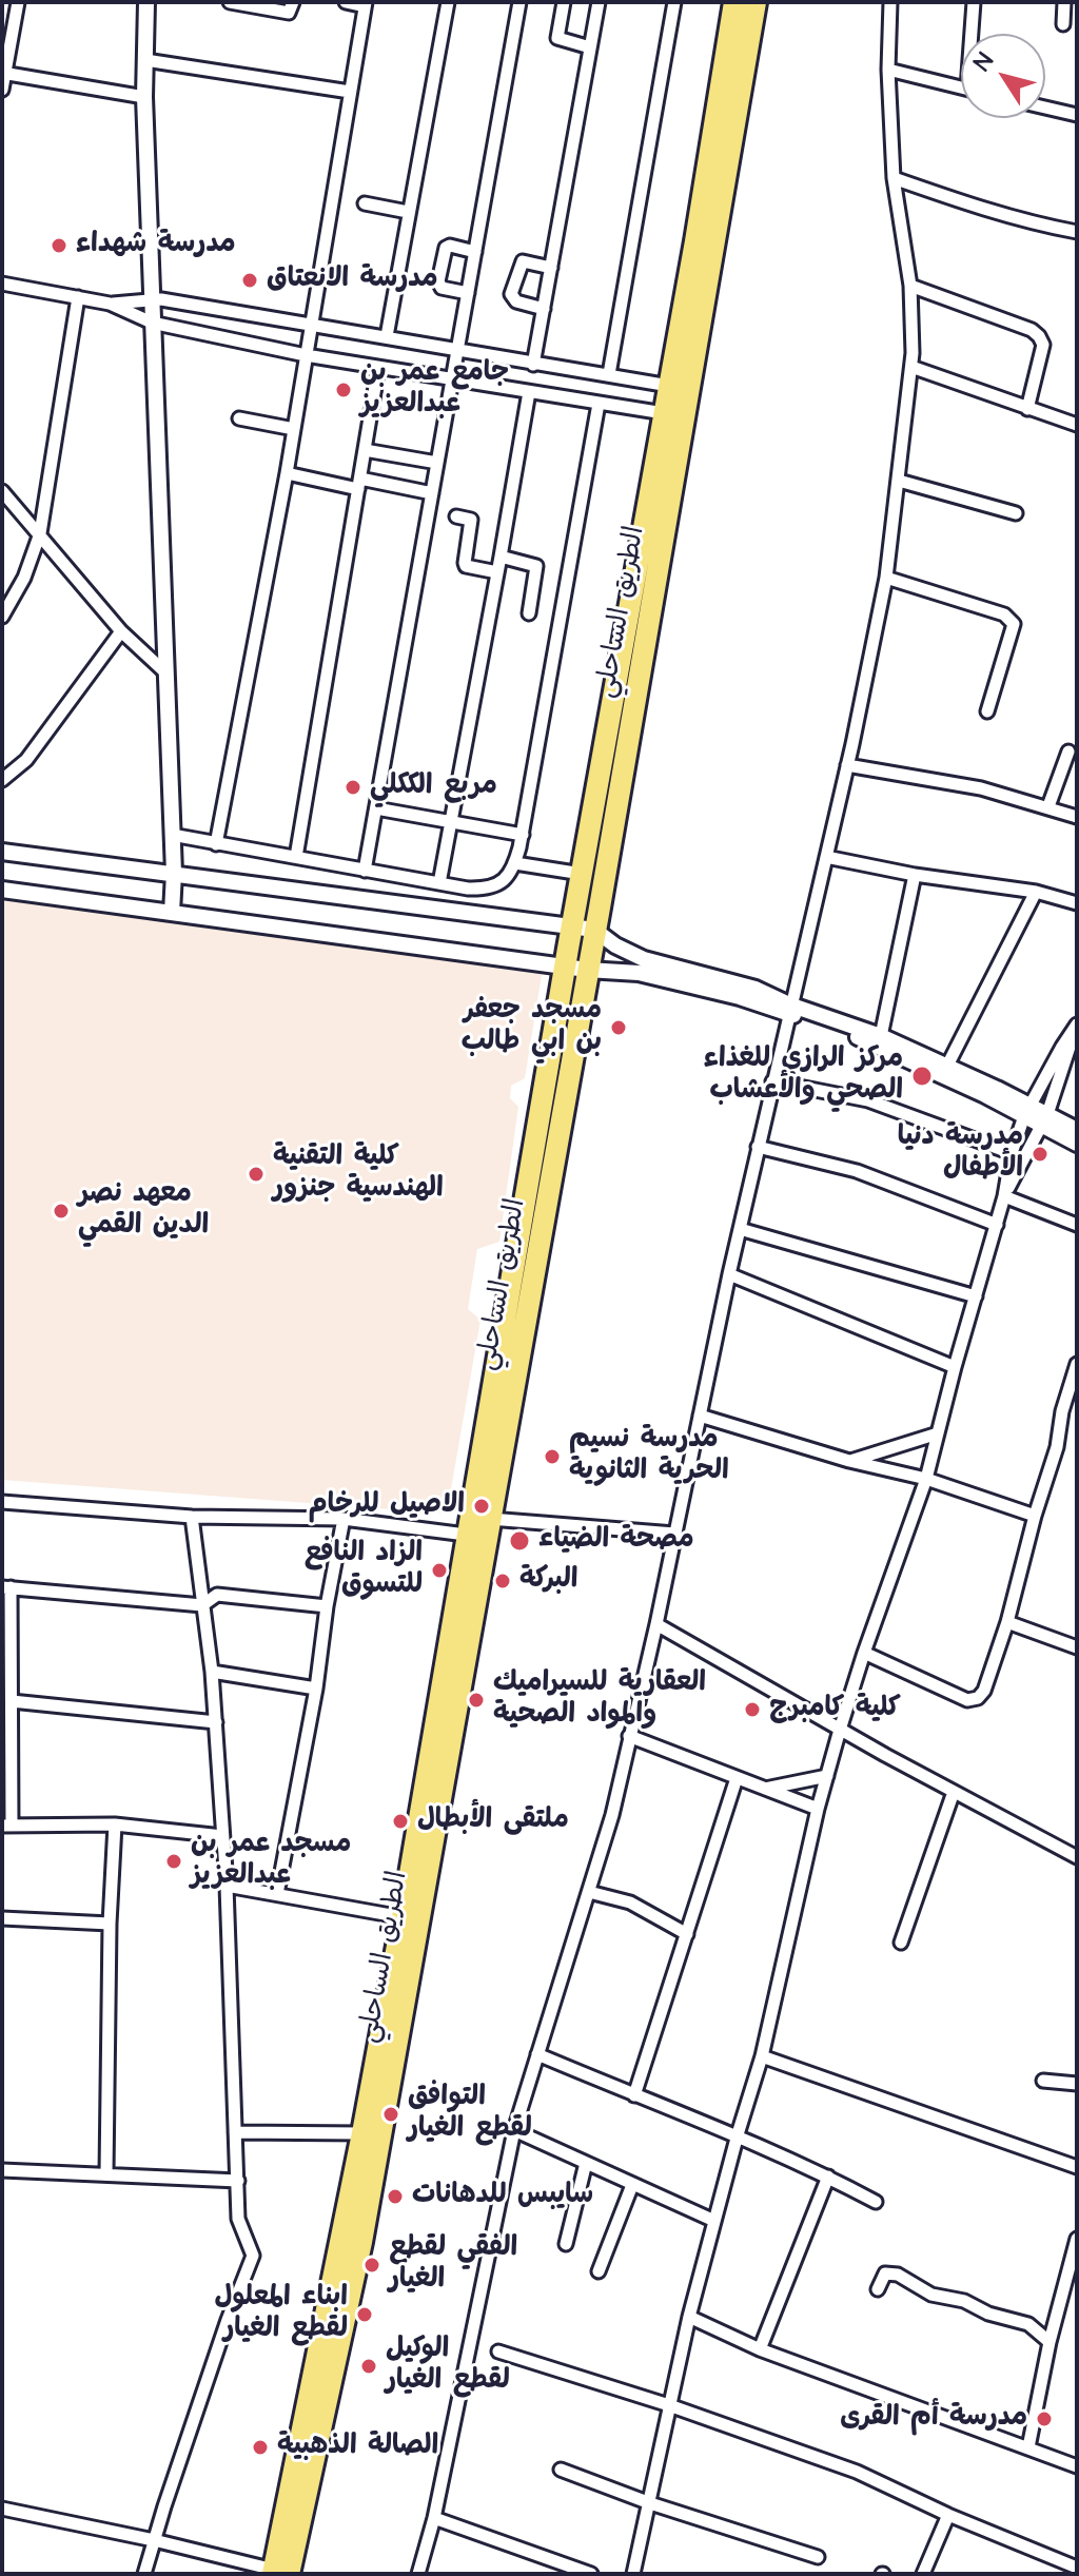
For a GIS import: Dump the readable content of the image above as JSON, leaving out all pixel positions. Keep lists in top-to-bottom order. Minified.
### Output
{"streets":{"highway":["الطريق الساحلي"]},"places":["مدرسة شهداء","مدرسة الانعتاق","جامع عمر بن عبدالعزيز","مربع الككلي","مسجد جعفر بن ابي طالب","مركز الرازي للغذاء الصحي والأعشاب","مدرسة دنيا الأطفال","كلية التقنية الهندسية جنزور","معهد نصر الدين القمي","مدرسة نسيم الحرية الثانوية","الاصيل للرخام","مصحة الضياء","الزاد النافع للتسوق","البركة","العقارية للسيراميك والمواد الصحية","كلية كامبرج","ملتقى الأبطال","مسجد عمر بن عبدالعزيز","التوافق لقطع الغيار","سايبس للدهانات","الفقي لقطع الغيار","ابناء المعلول لقطع الغيار","الوكيل لقطع الغيار","مدرسة أم القرى","الصالة الذهبية"],"north":"top left"}
